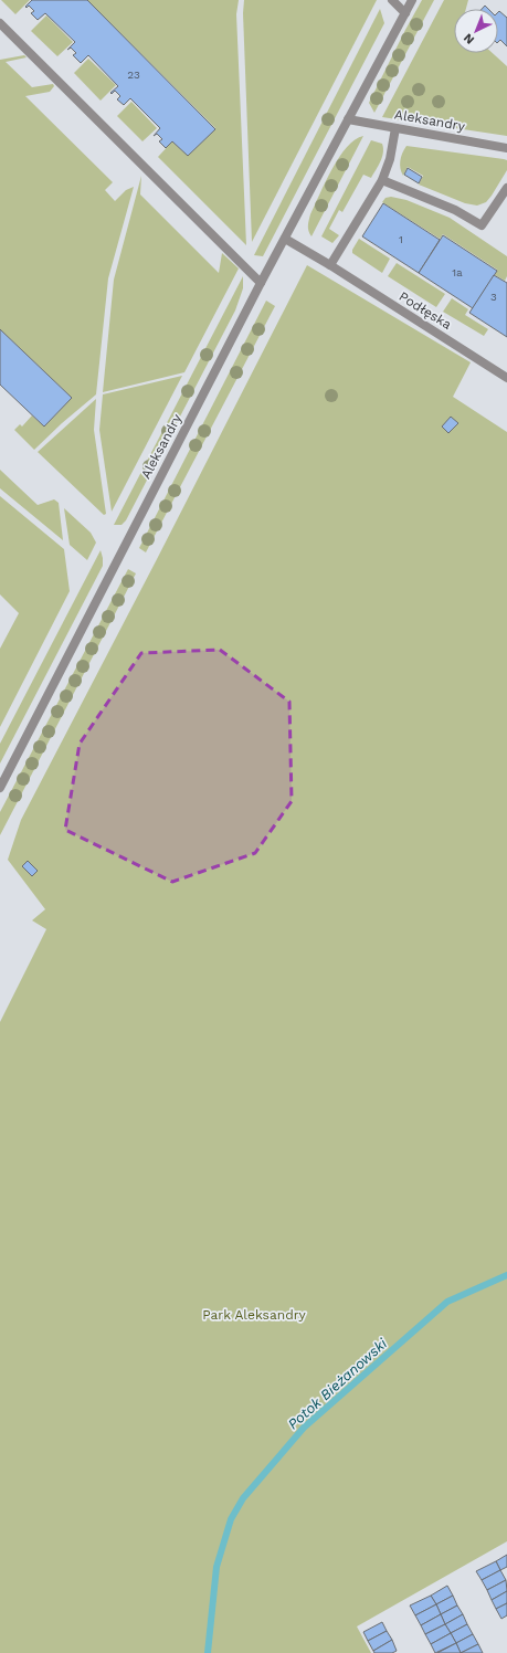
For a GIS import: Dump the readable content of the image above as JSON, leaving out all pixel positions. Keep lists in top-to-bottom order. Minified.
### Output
{"streets":{"street":["Aleksandry","Podłęska"]},"crossings":[["Aleksandry","Podłęska"]],"water":["Potok Bieżanowski"],"parks":["Park Aleksandry"],"house_numbers":["23","1","1a","3"],"north":"bottom left"}
